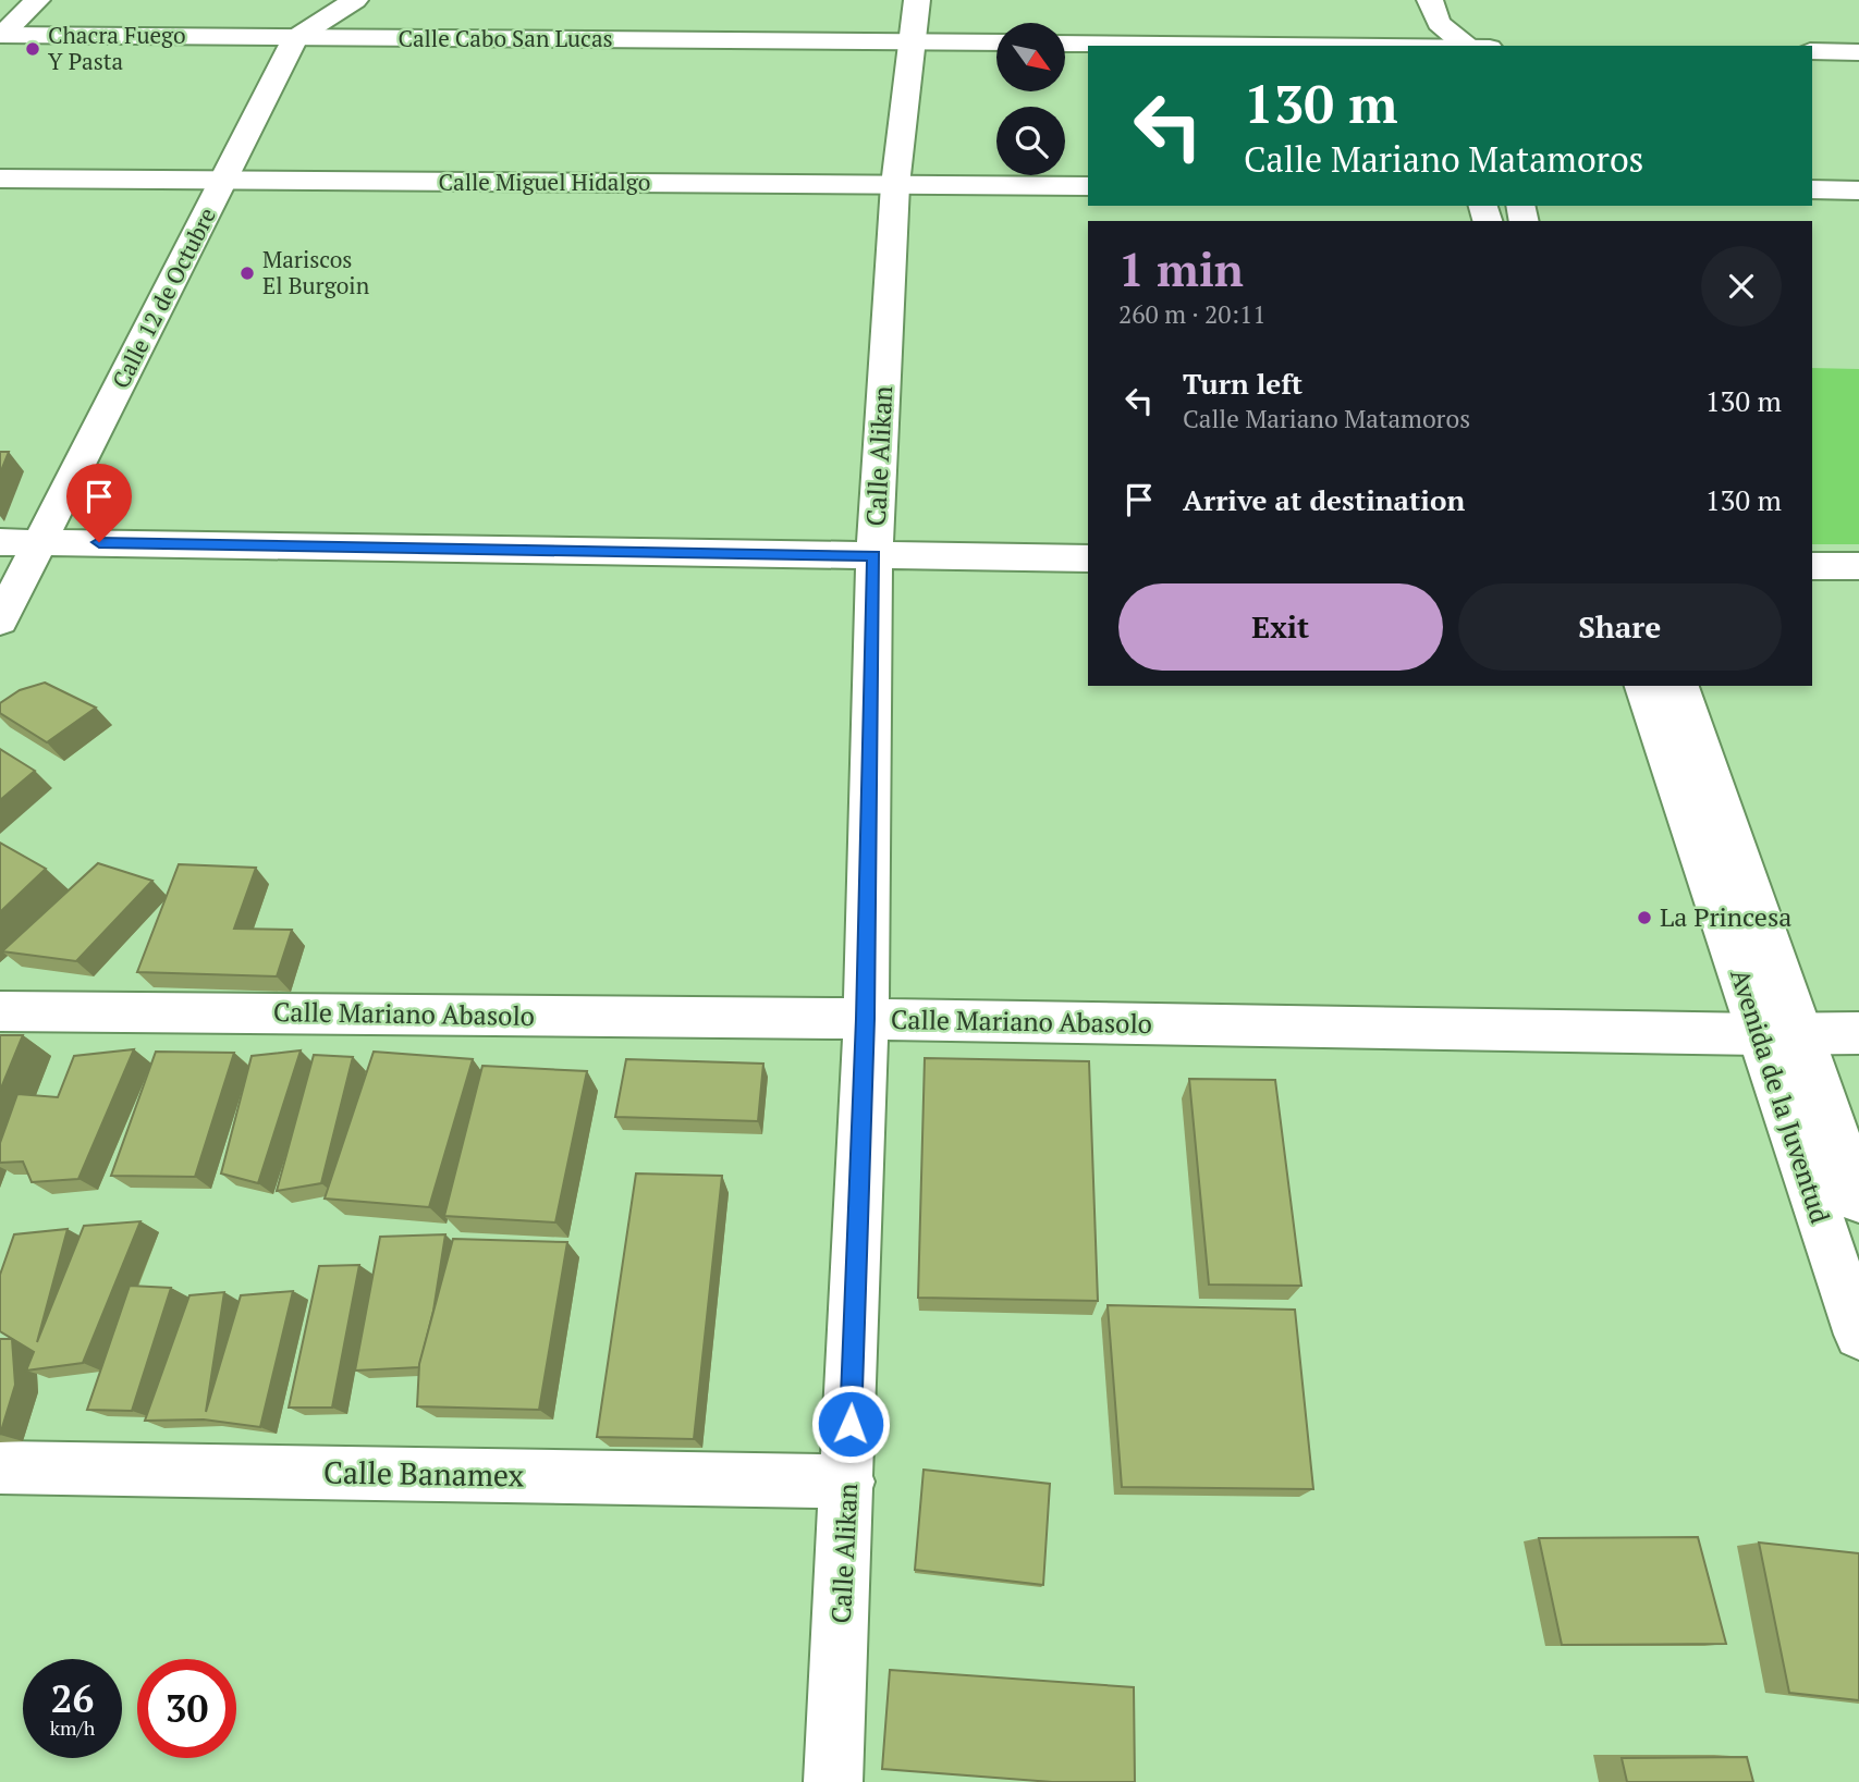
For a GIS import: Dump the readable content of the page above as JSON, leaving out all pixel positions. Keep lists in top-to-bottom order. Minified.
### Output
{"streets":{"street":["Calle Cabo San Lucas","Calle Miguel Hidalgo","Calle 12 de Octubre","Calle Alikan","Calle Mariano Abasolo","Avenida de la Juventud","Calle Banamex"]},"crossings":[["Calle Cabo San Lucas","Calle 12 de Octubre"],["Calle Cabo San Lucas","Calle Alikan"],["Calle Miguel Hidalgo","Calle 12 de Octubre"],["Calle Miguel Hidalgo","Calle Alikan"],["Calle Alikan","Calle Mariano Abasolo"],["Calle Alikan","Calle Banamex"],["Calle Mariano Abasolo","Avenida de la Juventud"]],"places":["Chacra Fuego Y Pasta","Mariscos El Burgoin","La Princesa"],"north":"bottom right","page":{"turn":["130 m","Calle Mariano Matamoros"],"heading":["1 min","260 m · 20:11"],"list":[{"name":"Turn left","note":"Calle Mariano Matamoros","value":"130 m"},{"name":"Arrive at destination","value":"130 m"}],"buttons":["Exit","Share"],"speed":"26 km/h","limit":"30"}}
